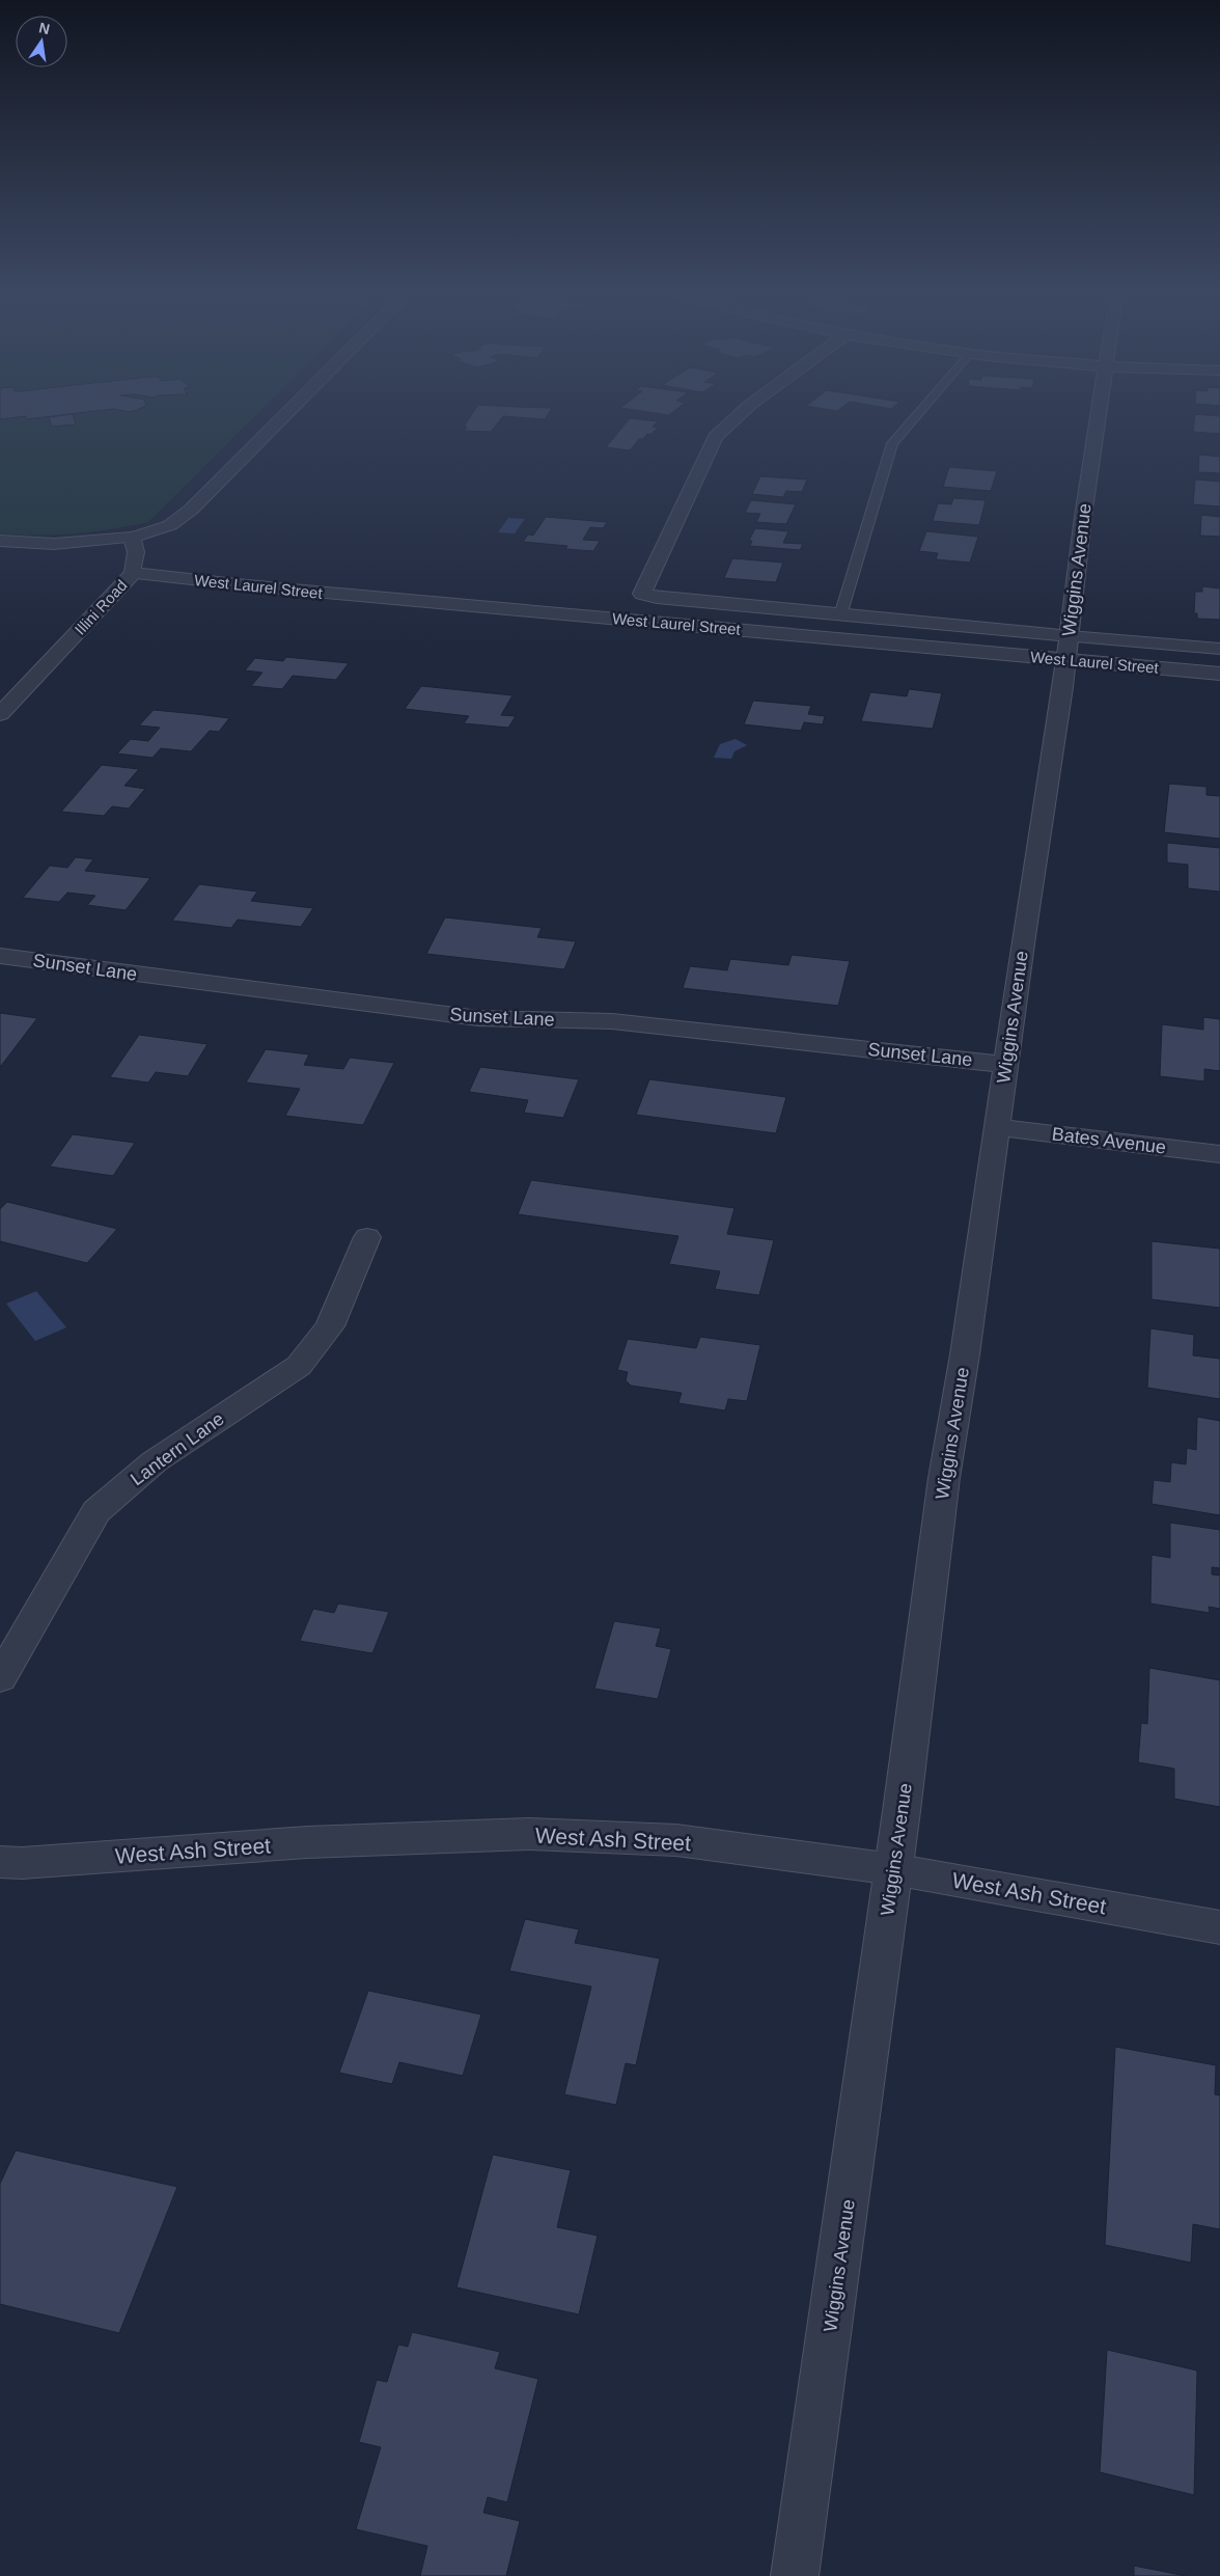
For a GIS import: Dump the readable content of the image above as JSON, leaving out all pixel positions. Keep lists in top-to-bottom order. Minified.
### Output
{"streets":{"street":["Wiggins Avenue","West Laurel Street","Illini Road","Sunset Lane","Bates Avenue","Lantern Lane","West Ash Street"]},"crossings":[["Wiggins Avenue","West Laurel Street"],["Wiggins Avenue","Sunset Lane"],["Wiggins Avenue","Bates Avenue"],["Wiggins Avenue","West Ash Street"],["West Laurel Street","Illini Road"]],"north":"top"}
